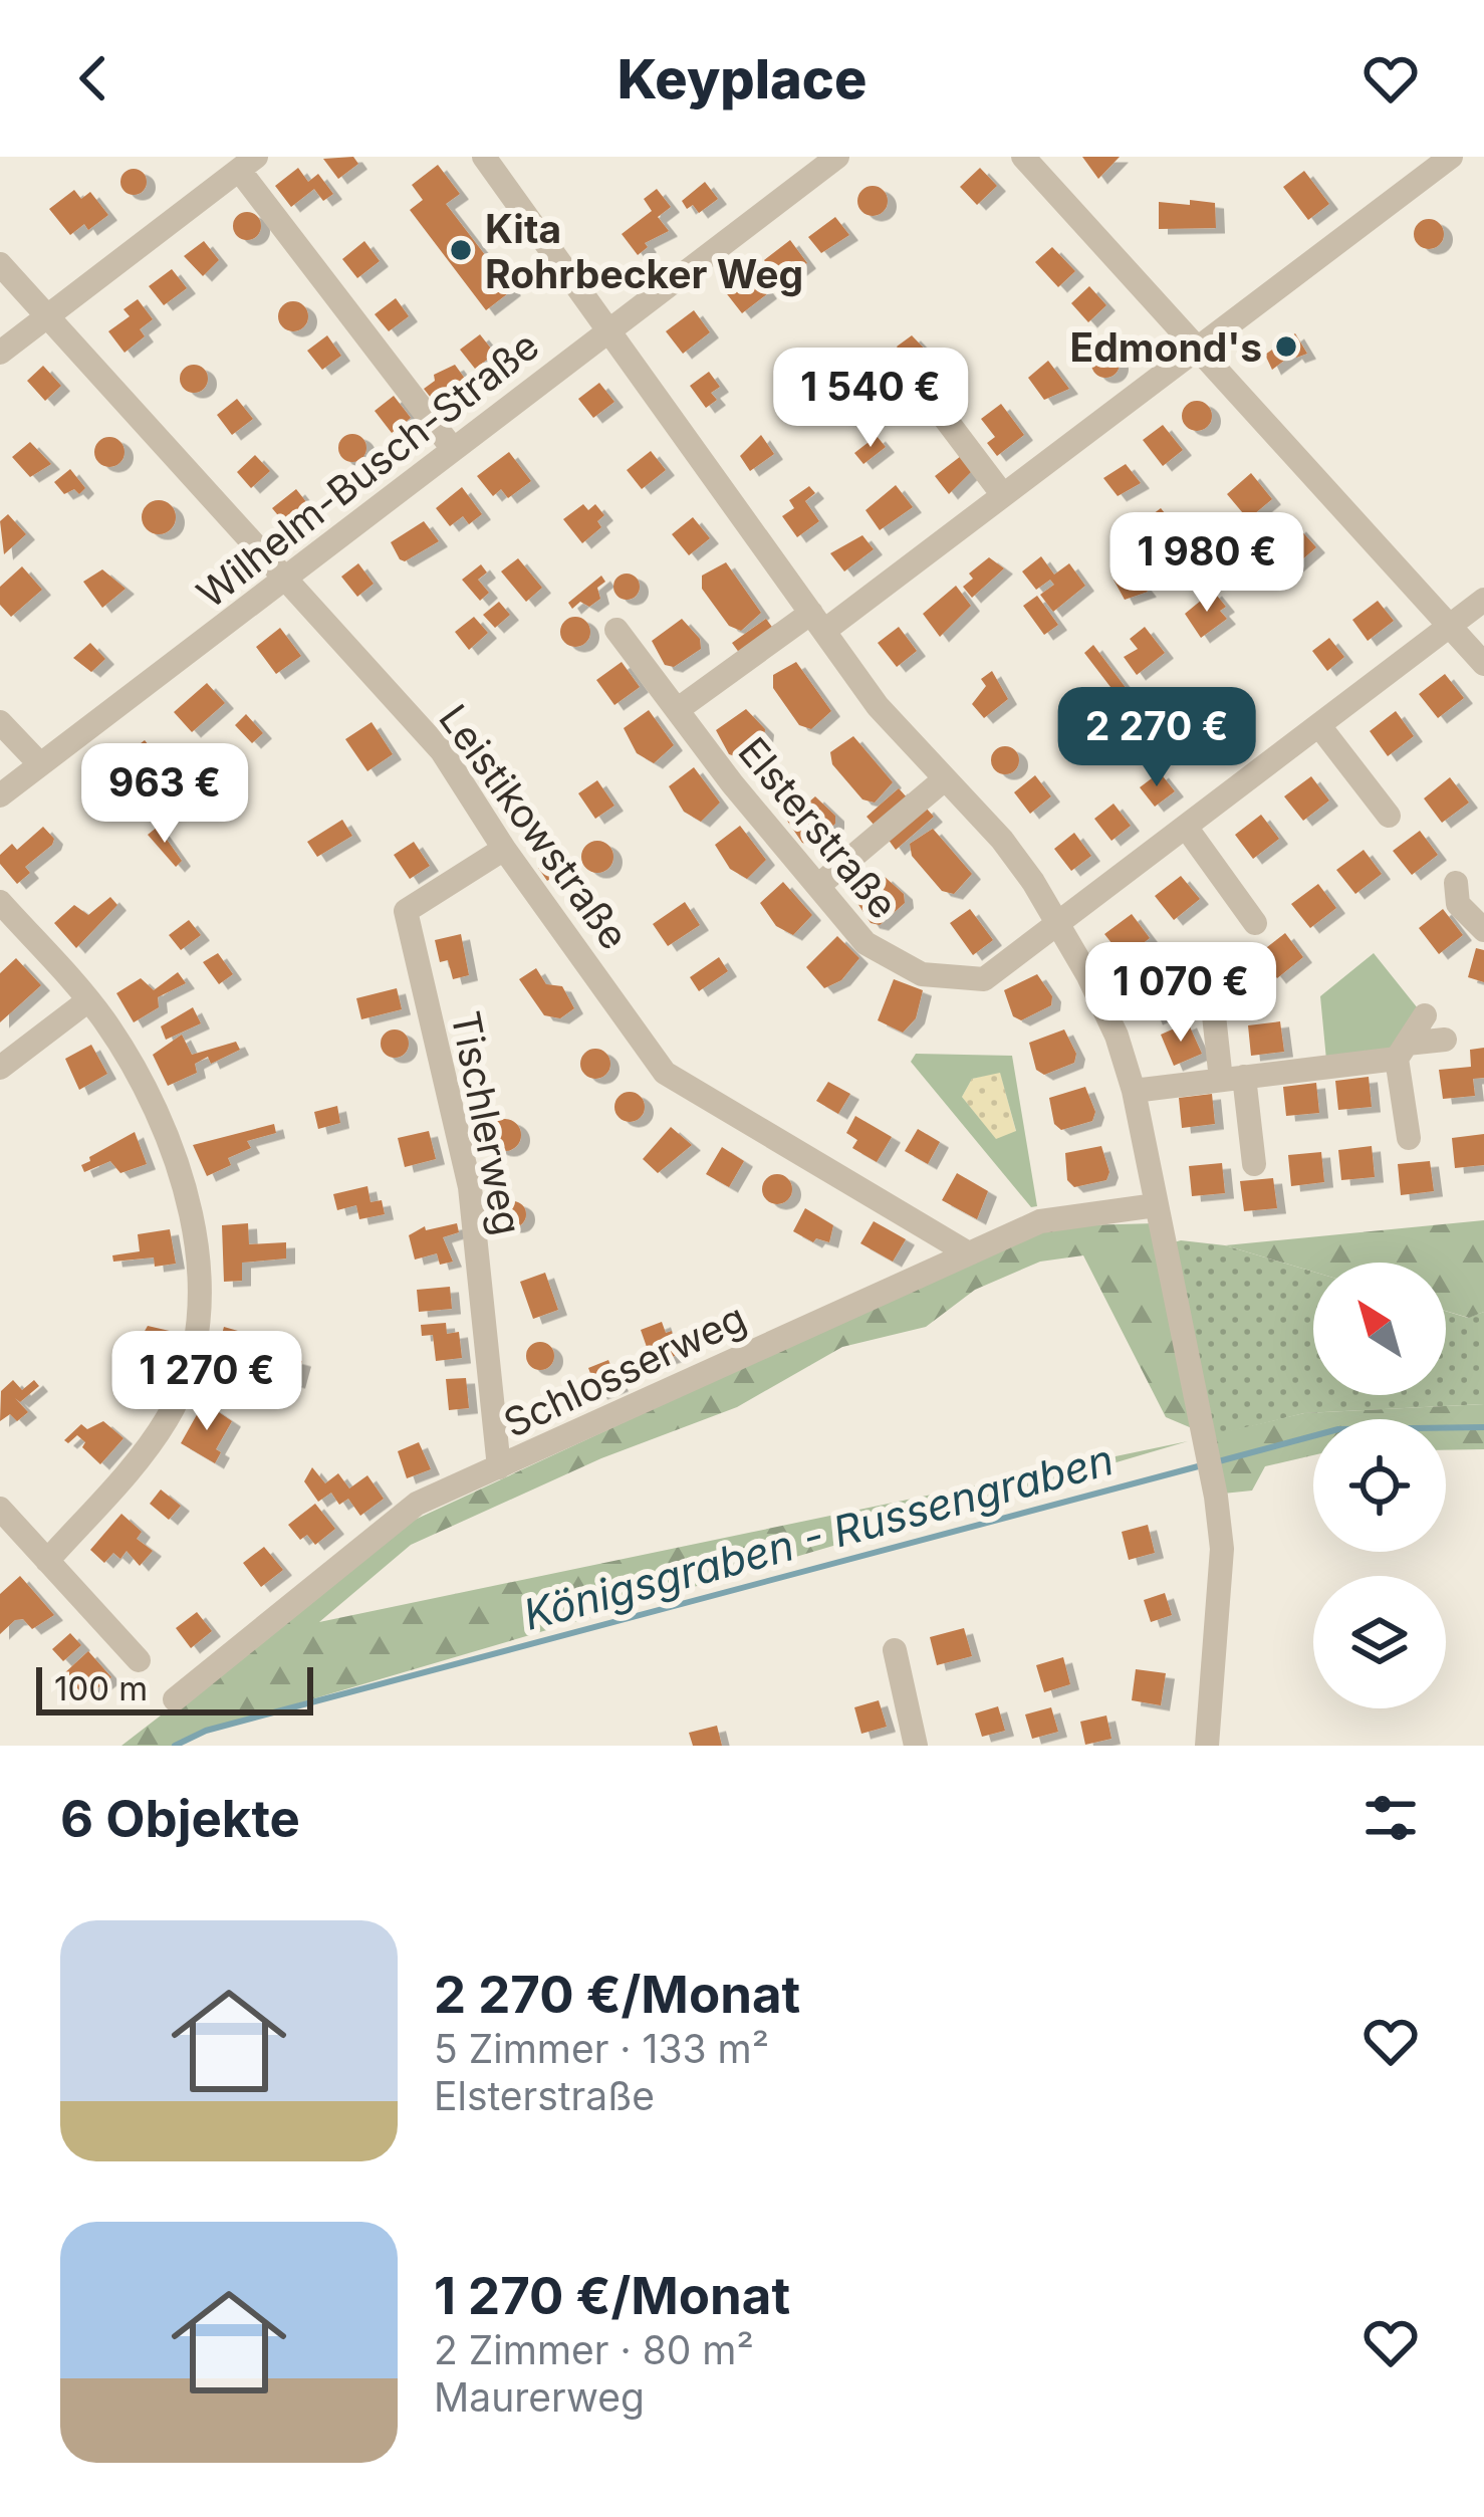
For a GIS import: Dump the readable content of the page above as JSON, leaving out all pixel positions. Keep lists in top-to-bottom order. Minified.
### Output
{"streets":{"street":["Wilhelm-Busch-Straße","Leistikowstraße","Elsterstraße","Tischlerweg","Schlosserweg"]},"crossings":[["Wilhelm-Busch-Straße","Leistikowstraße"],["Leistikowstraße","Tischlerweg"],["Leistikowstraße","Schlosserweg"],["Tischlerweg","Schlosserweg"]],"water":["Königsgraben - Russengraben"],"places":["Kita Rohrbecker Weg","Edmond's"],"scale_bar":"100 m","north":"top left","page":{"header":"Keyplace","price":["1 540 €","1 980 €","2 270 €","963 €","1 070 €","1 270 €"],"scale":"100 m","heading":"6 Objekte","list":[{"name":"2 270 €/Monat","note":"5 Zimmer · 133 m² · Elsterstraße"},{"name":"1 270 €/Monat","note":"2 Zimmer · 80 m² · Maurerweg"}]}}
